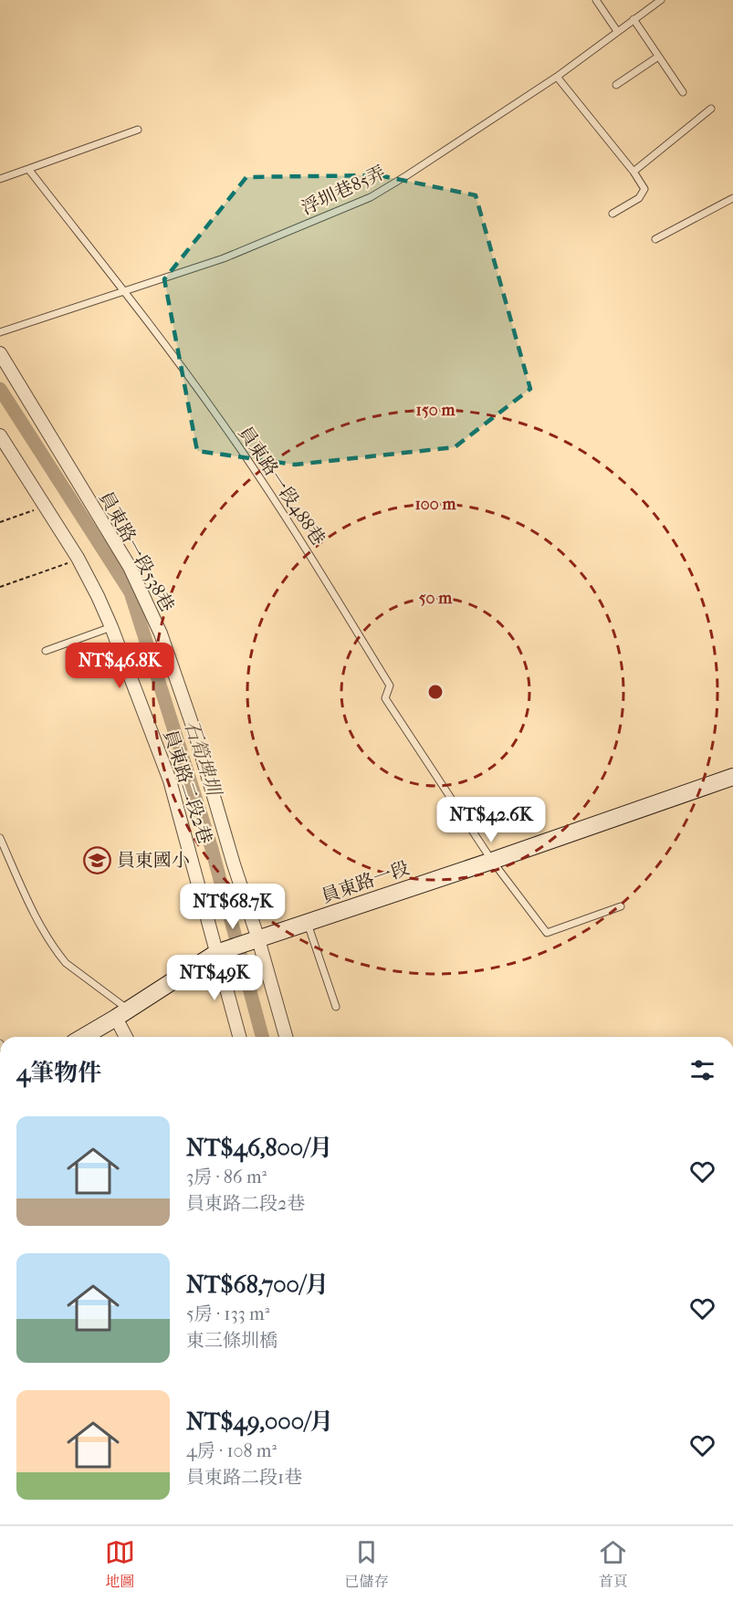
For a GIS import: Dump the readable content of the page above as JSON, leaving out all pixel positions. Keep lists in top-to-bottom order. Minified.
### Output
{"streets":{"main road":["員東路一段"],"street":["員東路一段538巷","員東路二段2巷"],"lane":["浮圳巷85弄","員東路一段488巷"]},"crossings":[["浮圳巷85弄","員東路一段488巷"],["員東路一段488巷","員東路一段"],["員東路一段538巷","員東路一段"],["員東路二段2巷","員東路一段"]],"water":["石筍埤圳"],"places":{"school or university":["員東國小"]},"page":{"price":["NT$46.8K","NT$42.6K","NT$68.7K","NT$49K"],"heading":"4筆物件","list":[{"name":"NT$46,800/月","note":"3房 · 86 m² · 員東路二段2巷"},{"name":"NT$68,700/月","note":"5房 · 133 m² · 東三條圳橋"},{"name":"NT$49,000/月","note":"4房 · 108 m² · 員東路二段1巷"}],"tabs":["地圖","已儲存","首頁"]},"rings":["150 m","100 m","50 m"]}
